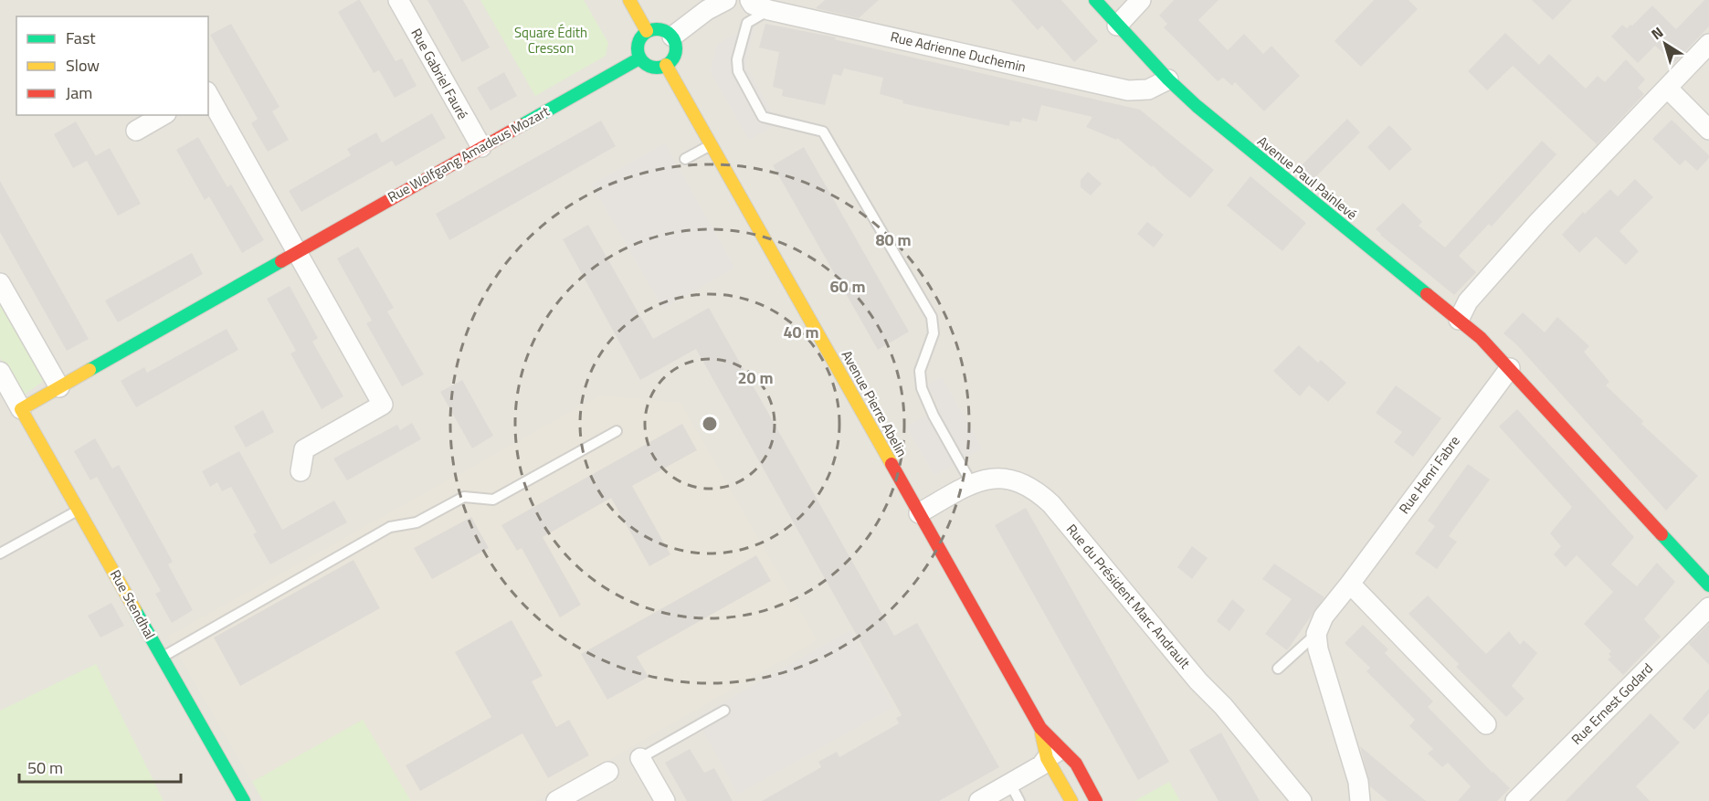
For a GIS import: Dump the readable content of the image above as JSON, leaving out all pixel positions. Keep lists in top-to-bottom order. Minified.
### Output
{"streets":{"street":["Rue Adrienne Duchemin","Rue Gabriel Fauré","Rue Wolfgang Amadeus Mozart","Avenue Paul Painlevé","Avenue Pierre Abelin","Rue Henri Fabre","Rue du Président Marc Andrault","Rue Stendhal","Rue Ernest Godard"]},"crossings":[["Rue Adrienne Duchemin","Avenue Paul Painlevé"],["Rue Gabriel Fauré","Rue Wolfgang Amadeus Mozart"],["Rue Wolfgang Amadeus Mozart","Avenue Pierre Abelin"],["Avenue Paul Painlevé","Rue Henri Fabre"],["Avenue Pierre Abelin","Rue du Président Marc Andrault"]],"parks":["Square Édith Cresson"],"legend":["Fast","Slow","Jam"],"scale_bar":"50 m","north":"top left","rings":["80 m","60 m","40 m","20 m"]}
